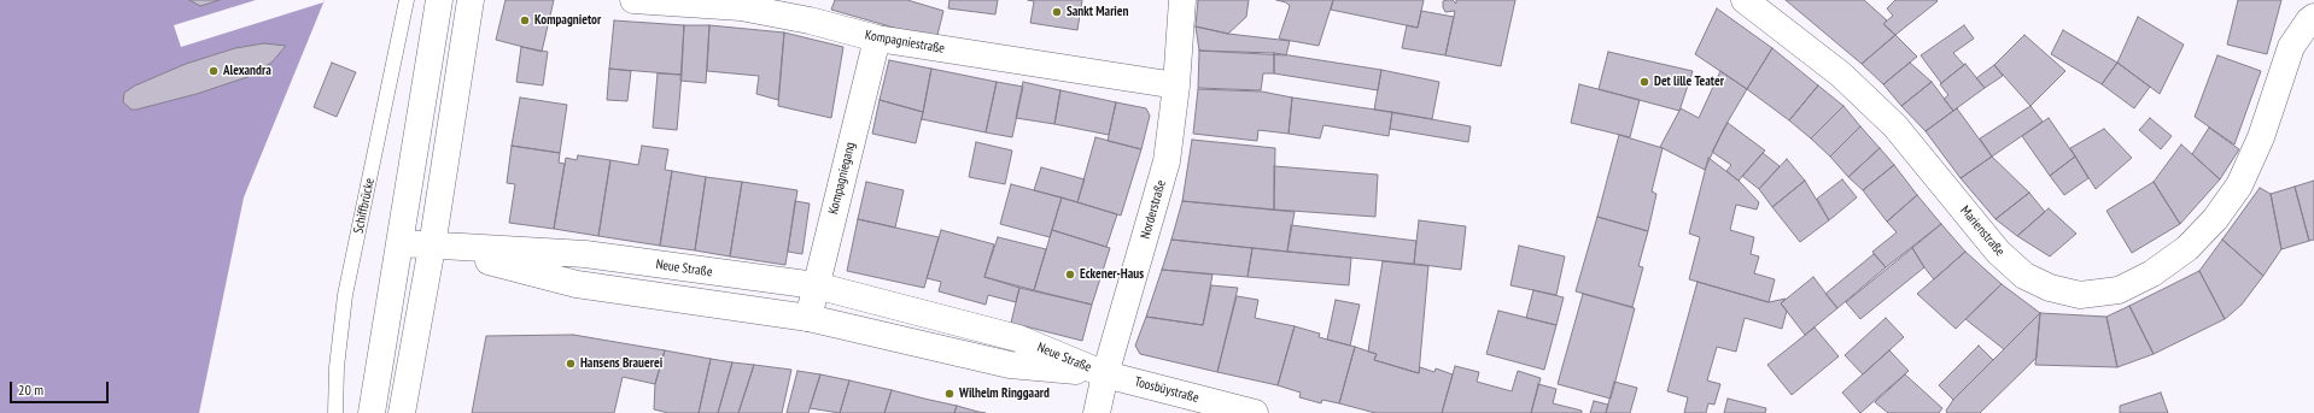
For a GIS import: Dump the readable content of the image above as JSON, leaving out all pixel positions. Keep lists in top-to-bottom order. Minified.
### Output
{"streets":{"main road":["Kompagniestraße","Kompagniegang","Norderstraße","Marienstraße","Neue Straße","Toosbüystraße"],"lane":["Schiffbrücke"]},"crossings":[["Kompagniestraße","Kompagniegang"],["Kompagniestraße","Norderstraße"],["Kompagniegang","Neue Straße"],["Norderstraße","Neue Straße"],["Norderstraße","Toosbüystraße"],["Neue Straße","Toosbüystraße"]],"places":["Sankt Marien","Kompagnietor","Alexandra","Det lille Teater","Eckener-Haus","Hansens Brauerei","Wilhelm Ringgaard"],"scale_bar":"20 m"}
